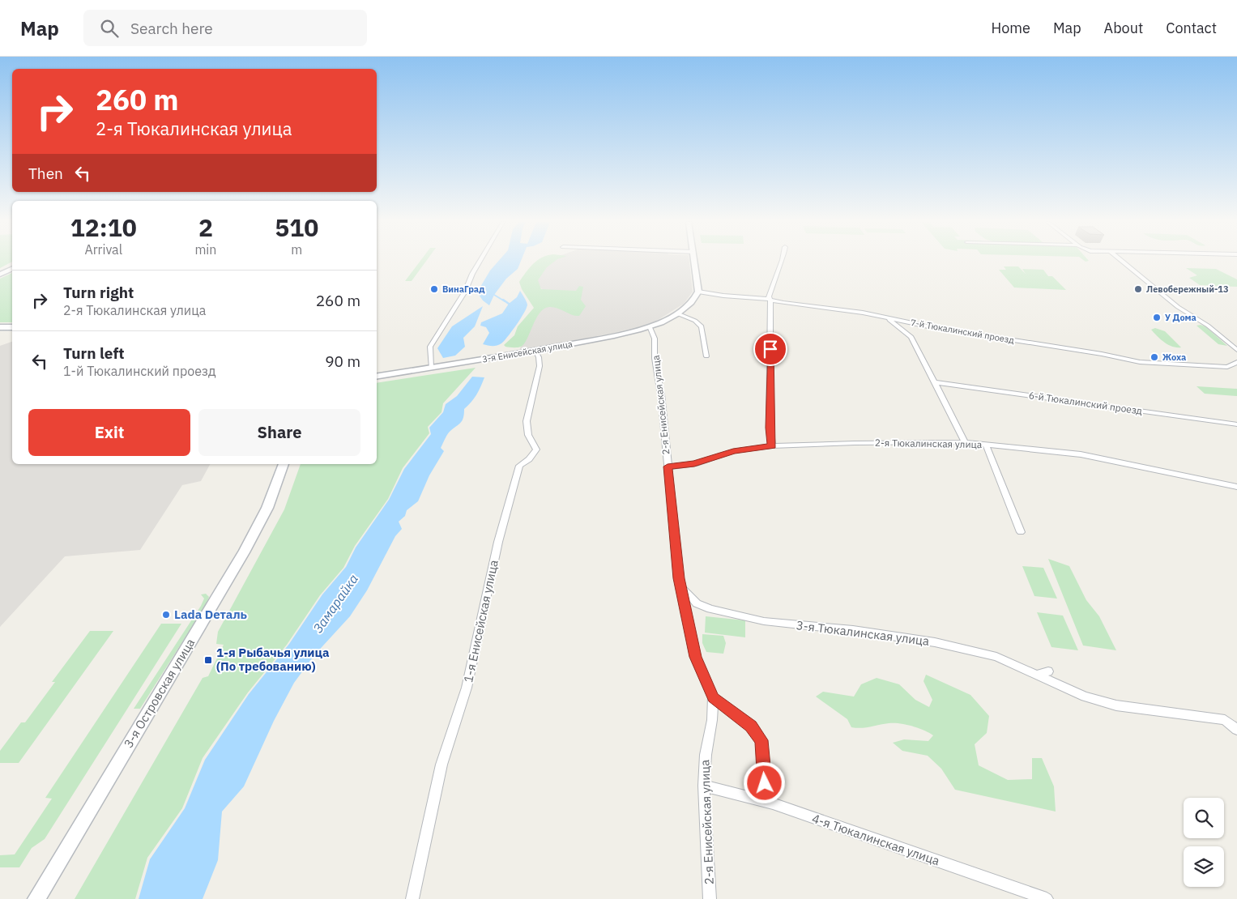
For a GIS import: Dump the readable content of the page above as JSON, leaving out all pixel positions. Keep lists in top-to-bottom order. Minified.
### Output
{"streets":{"main road":["3-я Островская улица"],"street":["7-й Тюкалинский проезд","3-я Енисейская улица","6-й Тюкалинский проезд","2-я Енисейская улица","2-я Тюкалинская улица","1-я Енисейская улица","3-я Тюкалинская улица","4-я Тюкалинская улица"]},"crossings":[["7-й Тюкалинский проезд","3-я Енисейская улица"],["3-я Енисейская улица","2-я Енисейская улица"],["3-я Енисейская улица","1-я Енисейская улица"],["2-я Енисейская улица","2-я Тюкалинская улица"],["2-я Енисейская улица","3-я Тюкалинская улица"],["2-я Енисейская улица","4-я Тюкалинская улица"]],"water":["Замарайка"],"places":{"other":["ВинаГрад","Левобережный-13","У Дома","Жоха","Lada Dеталь"],"transit":["1-я Рыбачья улица (По требованию)"]},"page":{"header":"Map","search":"Search here","nav":["Home","Map","About","Contact"],"turn":["260 m","2-я Тюкалинская улица"],"then":"Then","eta":["12:10","Arrival","2","min","510","m"],"list":[{"name":"Turn right","note":"2-я Тюкалинская улица","value":"260 m"},{"name":"Turn left","note":"1-й Тюкалинский проезд","value":"90 m"}],"buttons":["Exit","Share"]}}
